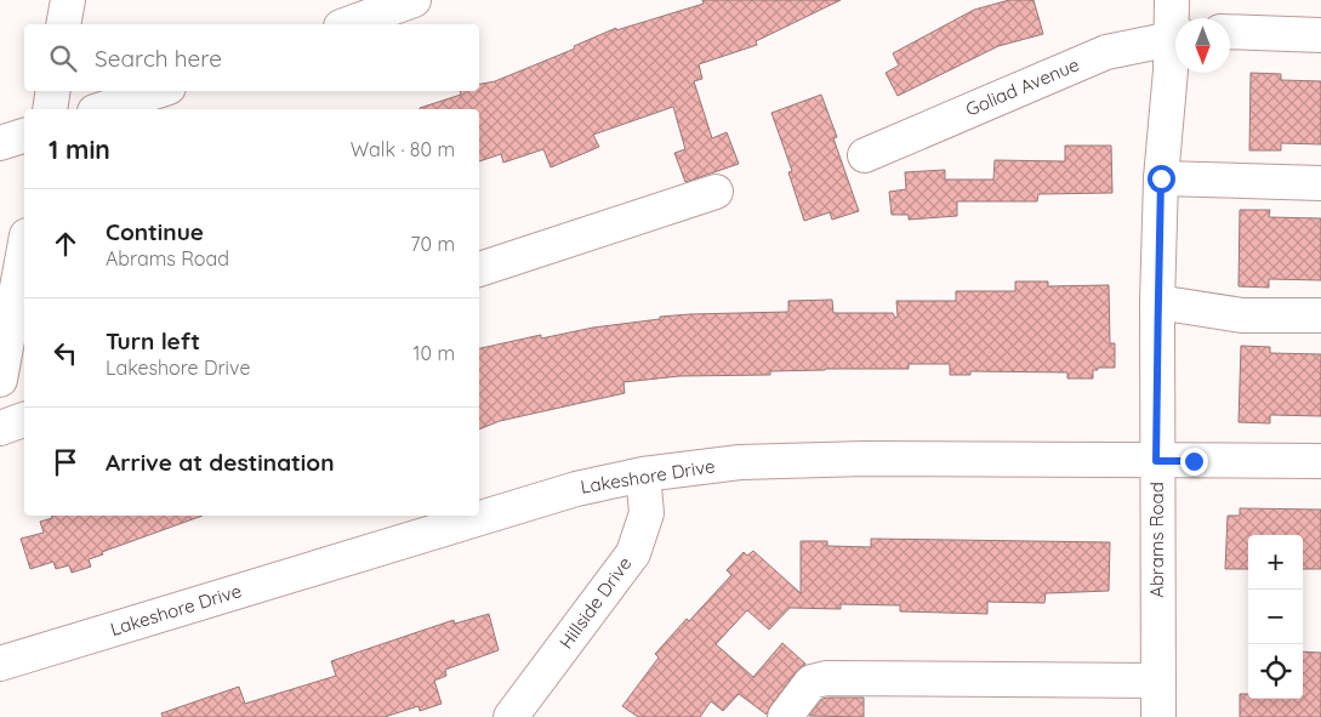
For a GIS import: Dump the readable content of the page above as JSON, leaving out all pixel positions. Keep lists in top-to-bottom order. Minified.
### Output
{"streets":{"street":["Goliad Avenue","Lakeshore Drive","Abrams Road","Hillside Drive"]},"crossings":[["Lakeshore Drive","Abrams Road"],["Lakeshore Drive","Hillside Drive"]],"north":"bottom","page":{"search":"Search here","heading":["1 min","Walk · 80 m"],"list":[["Continue","Abrams Road","70 m"],["Turn left","Lakeshore Drive","10 m"],"Arrive at destination"],"map_buttons":["+","−"]}}
